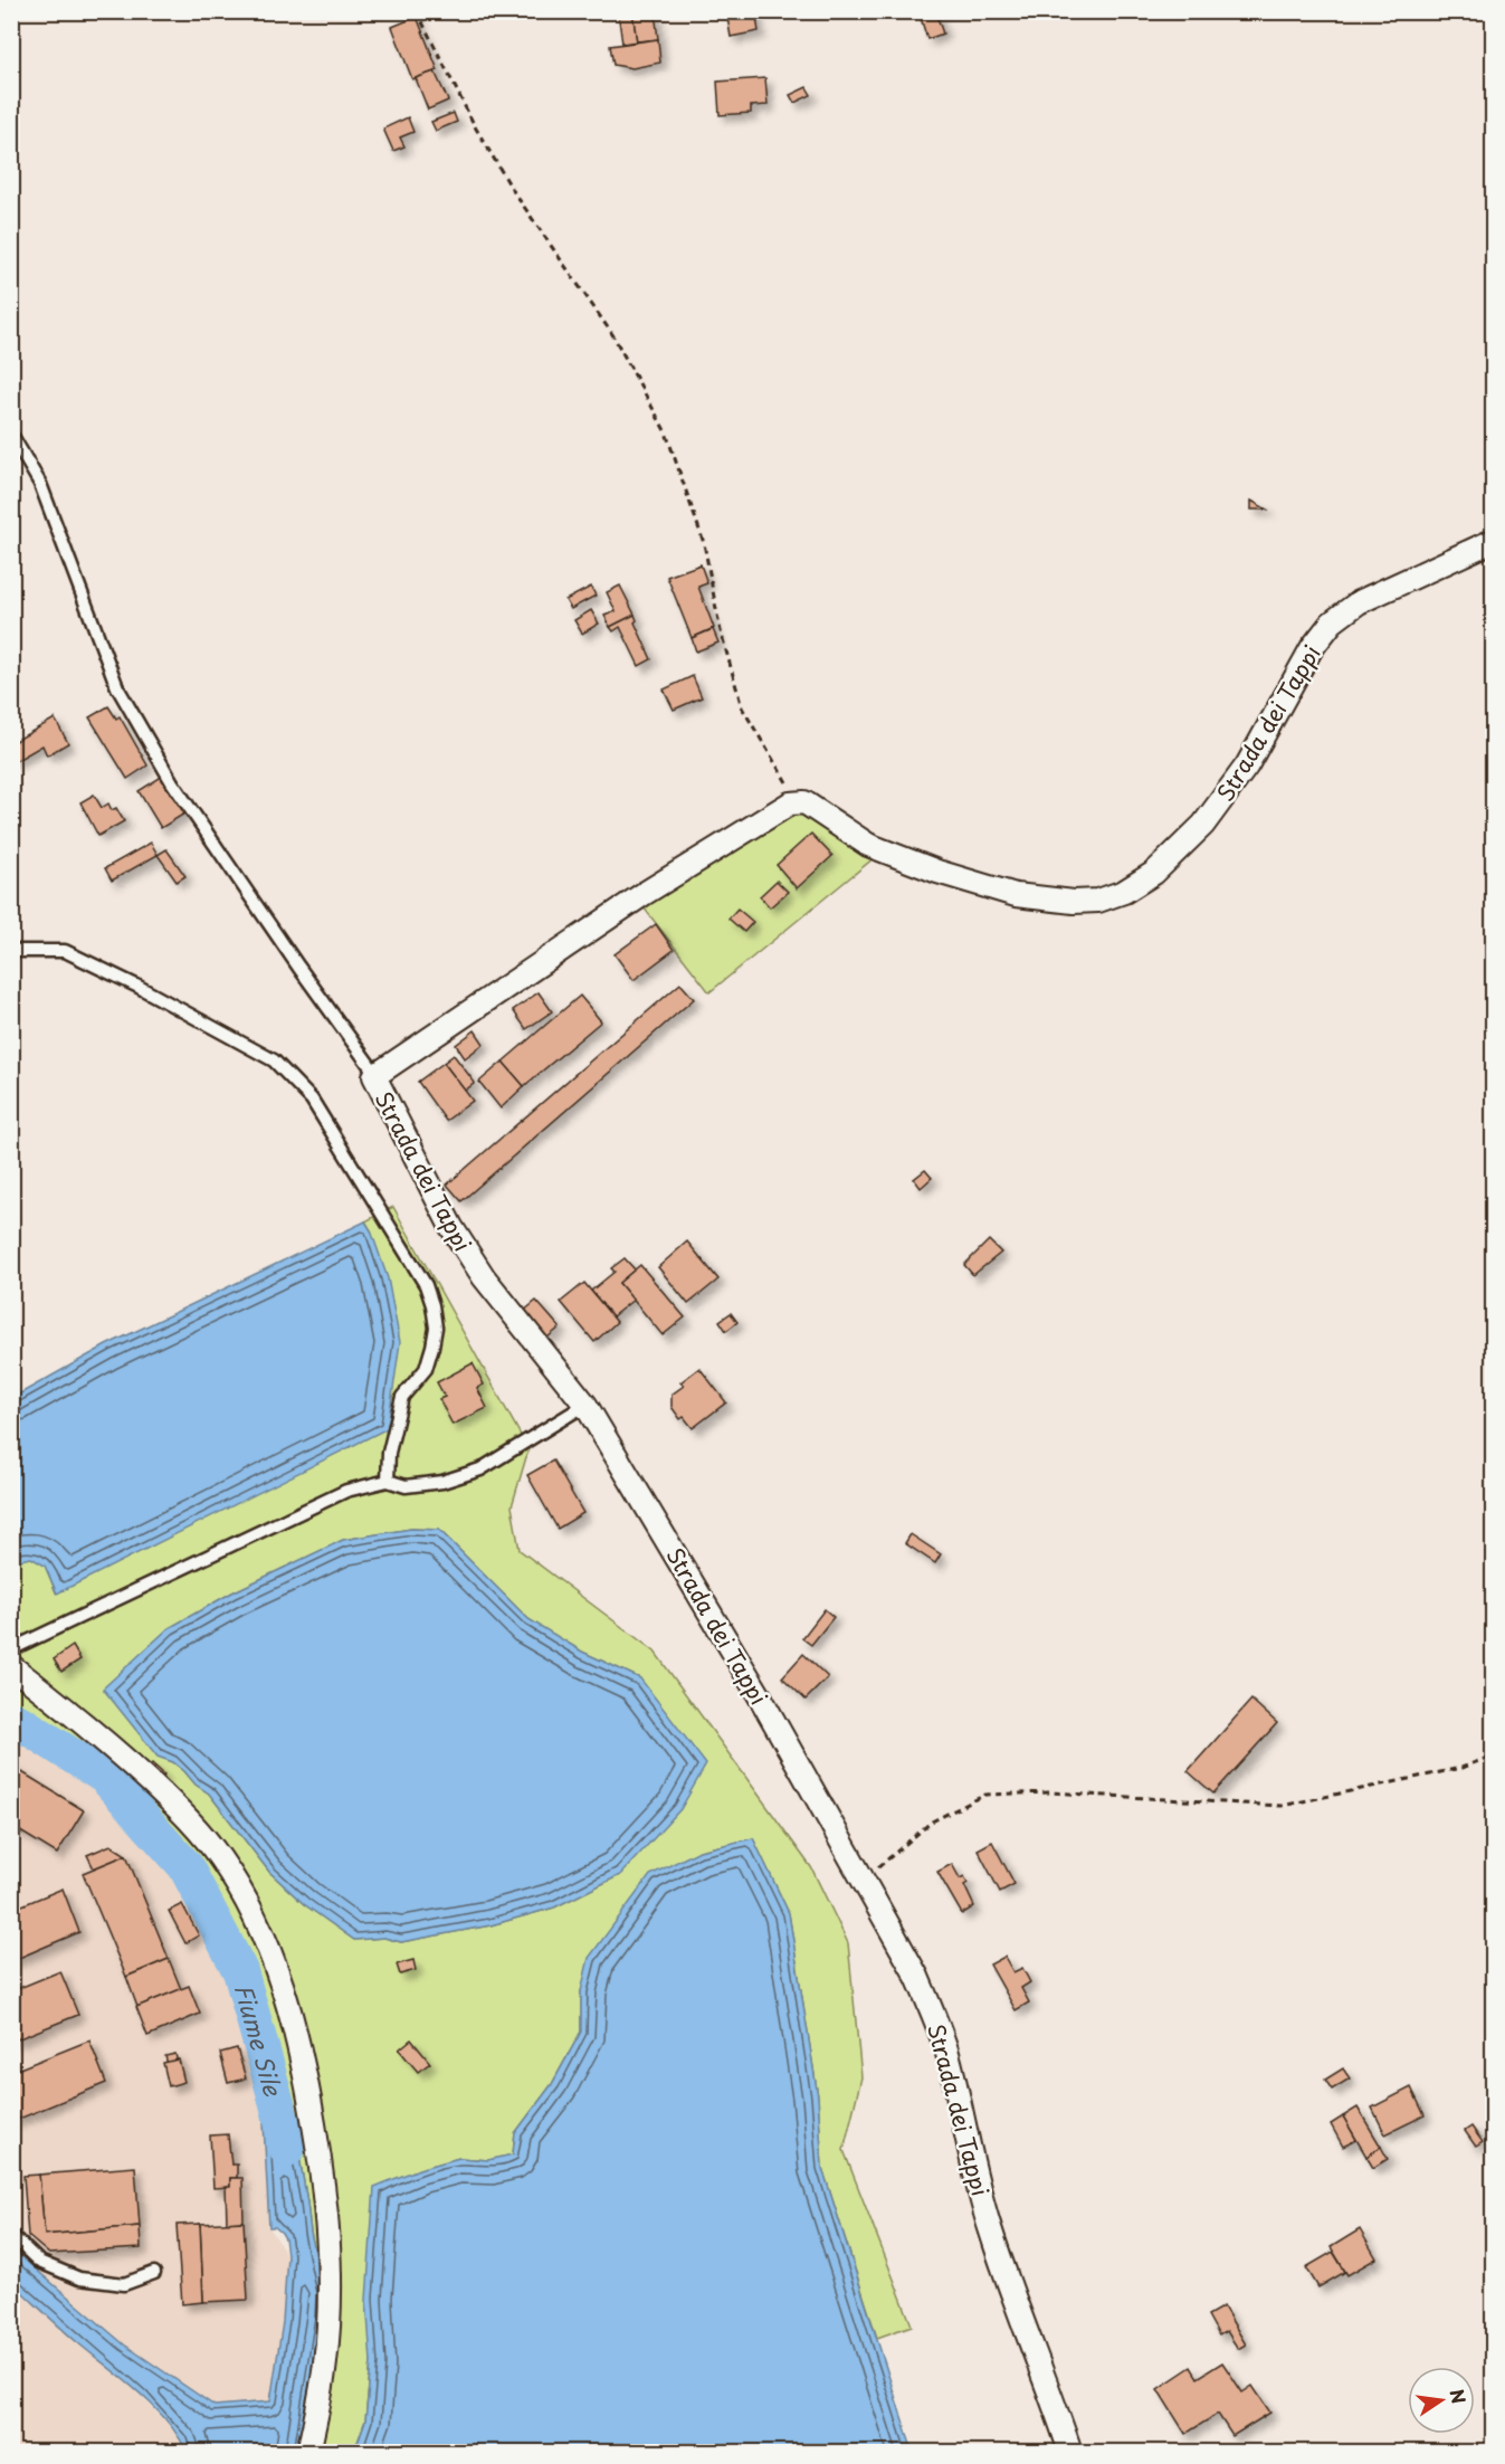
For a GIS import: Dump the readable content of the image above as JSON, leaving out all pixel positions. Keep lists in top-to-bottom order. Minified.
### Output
{"streets":{"street":["Strada dei Tappi"]},"water":["Fiume Sile"],"north":"right"}
